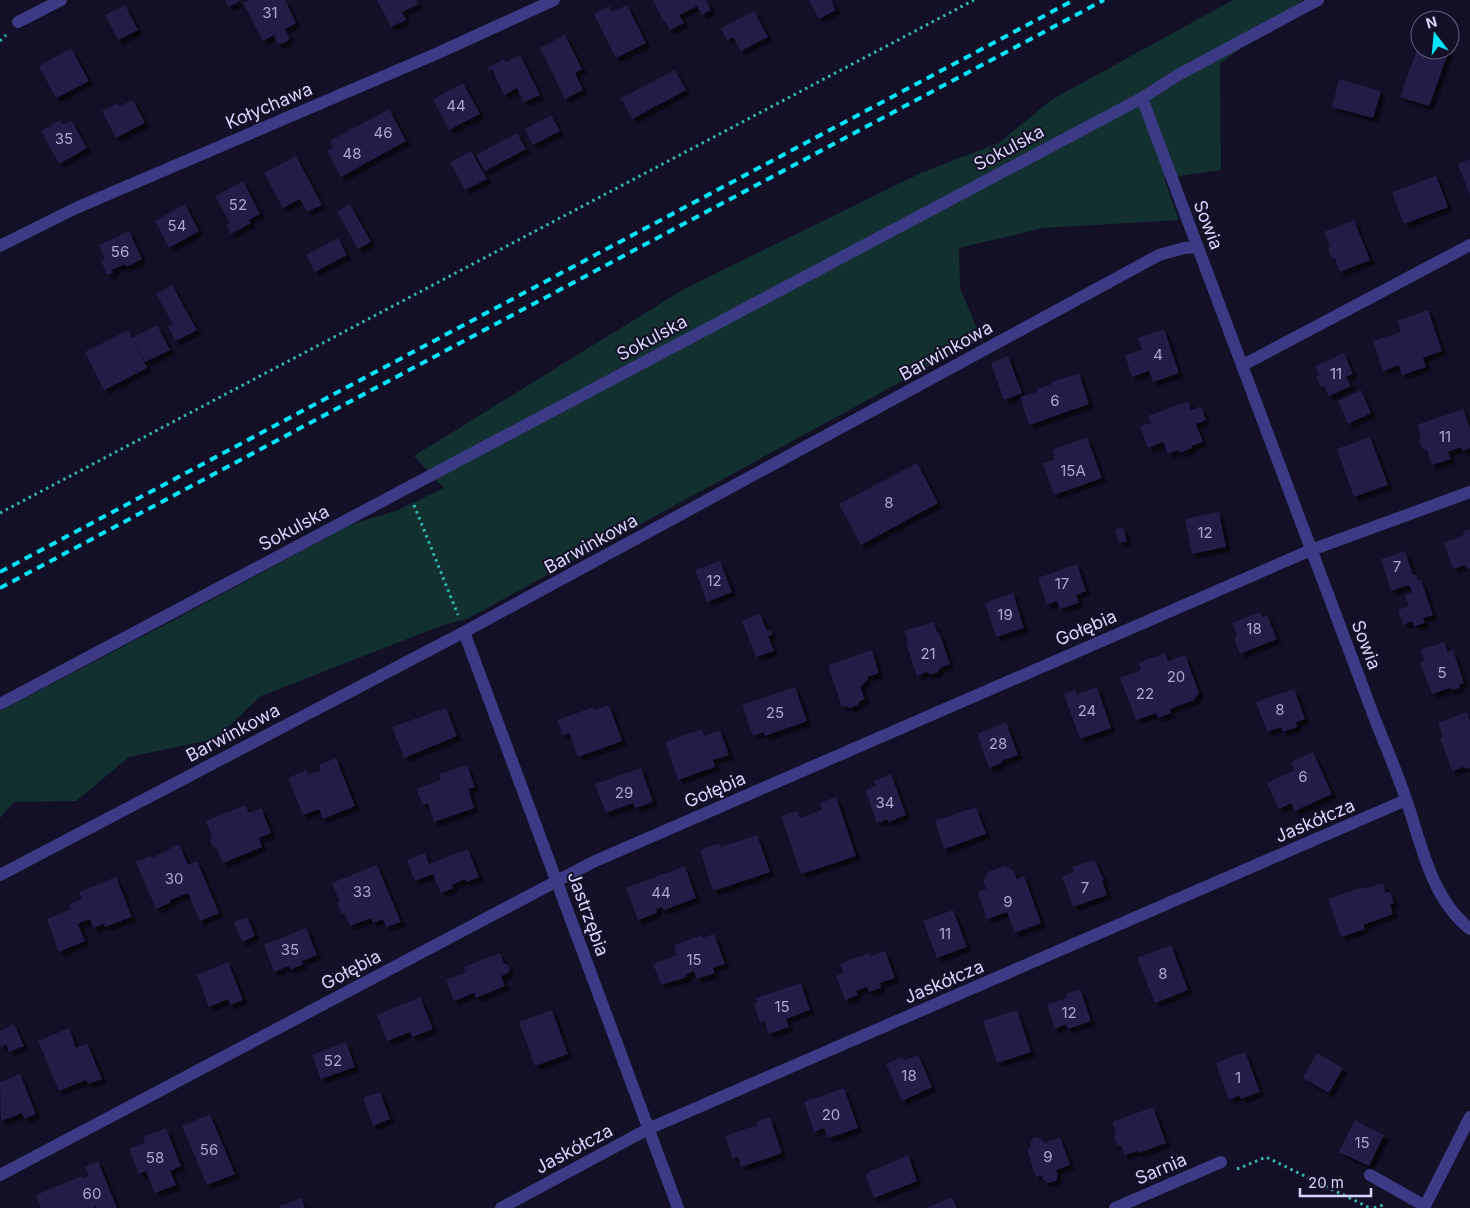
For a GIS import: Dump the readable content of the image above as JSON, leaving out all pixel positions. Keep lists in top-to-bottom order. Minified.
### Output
{"streets":{"street":["Kołychawa","Sokulska","Sowia","Barwinkowa","Gołębia","Jaskółcza","Jastrzębia","Sarnia"]},"crossings":[["Sokulska","Sowia"],["Sowia","Barwinkowa"],["Sowia","Gołębia"],["Sowia","Jaskółcza"],["Barwinkowa","Jastrzębia"],["Gołębia","Jastrzębia"],["Jaskółcza","Jastrzębia"]],"house_numbers":["31","44","46","35","48","52","54","56","4","11","6","11","15A","8","12","7","12","17","19","18","21","5","20","22","8","24","25","28","6","29","34","30","7","33","44","9","11","35","15","8","15","12","52","18","1","20","15","56","9","58","60"],"scale_bar":"20 m","north":"top"}
